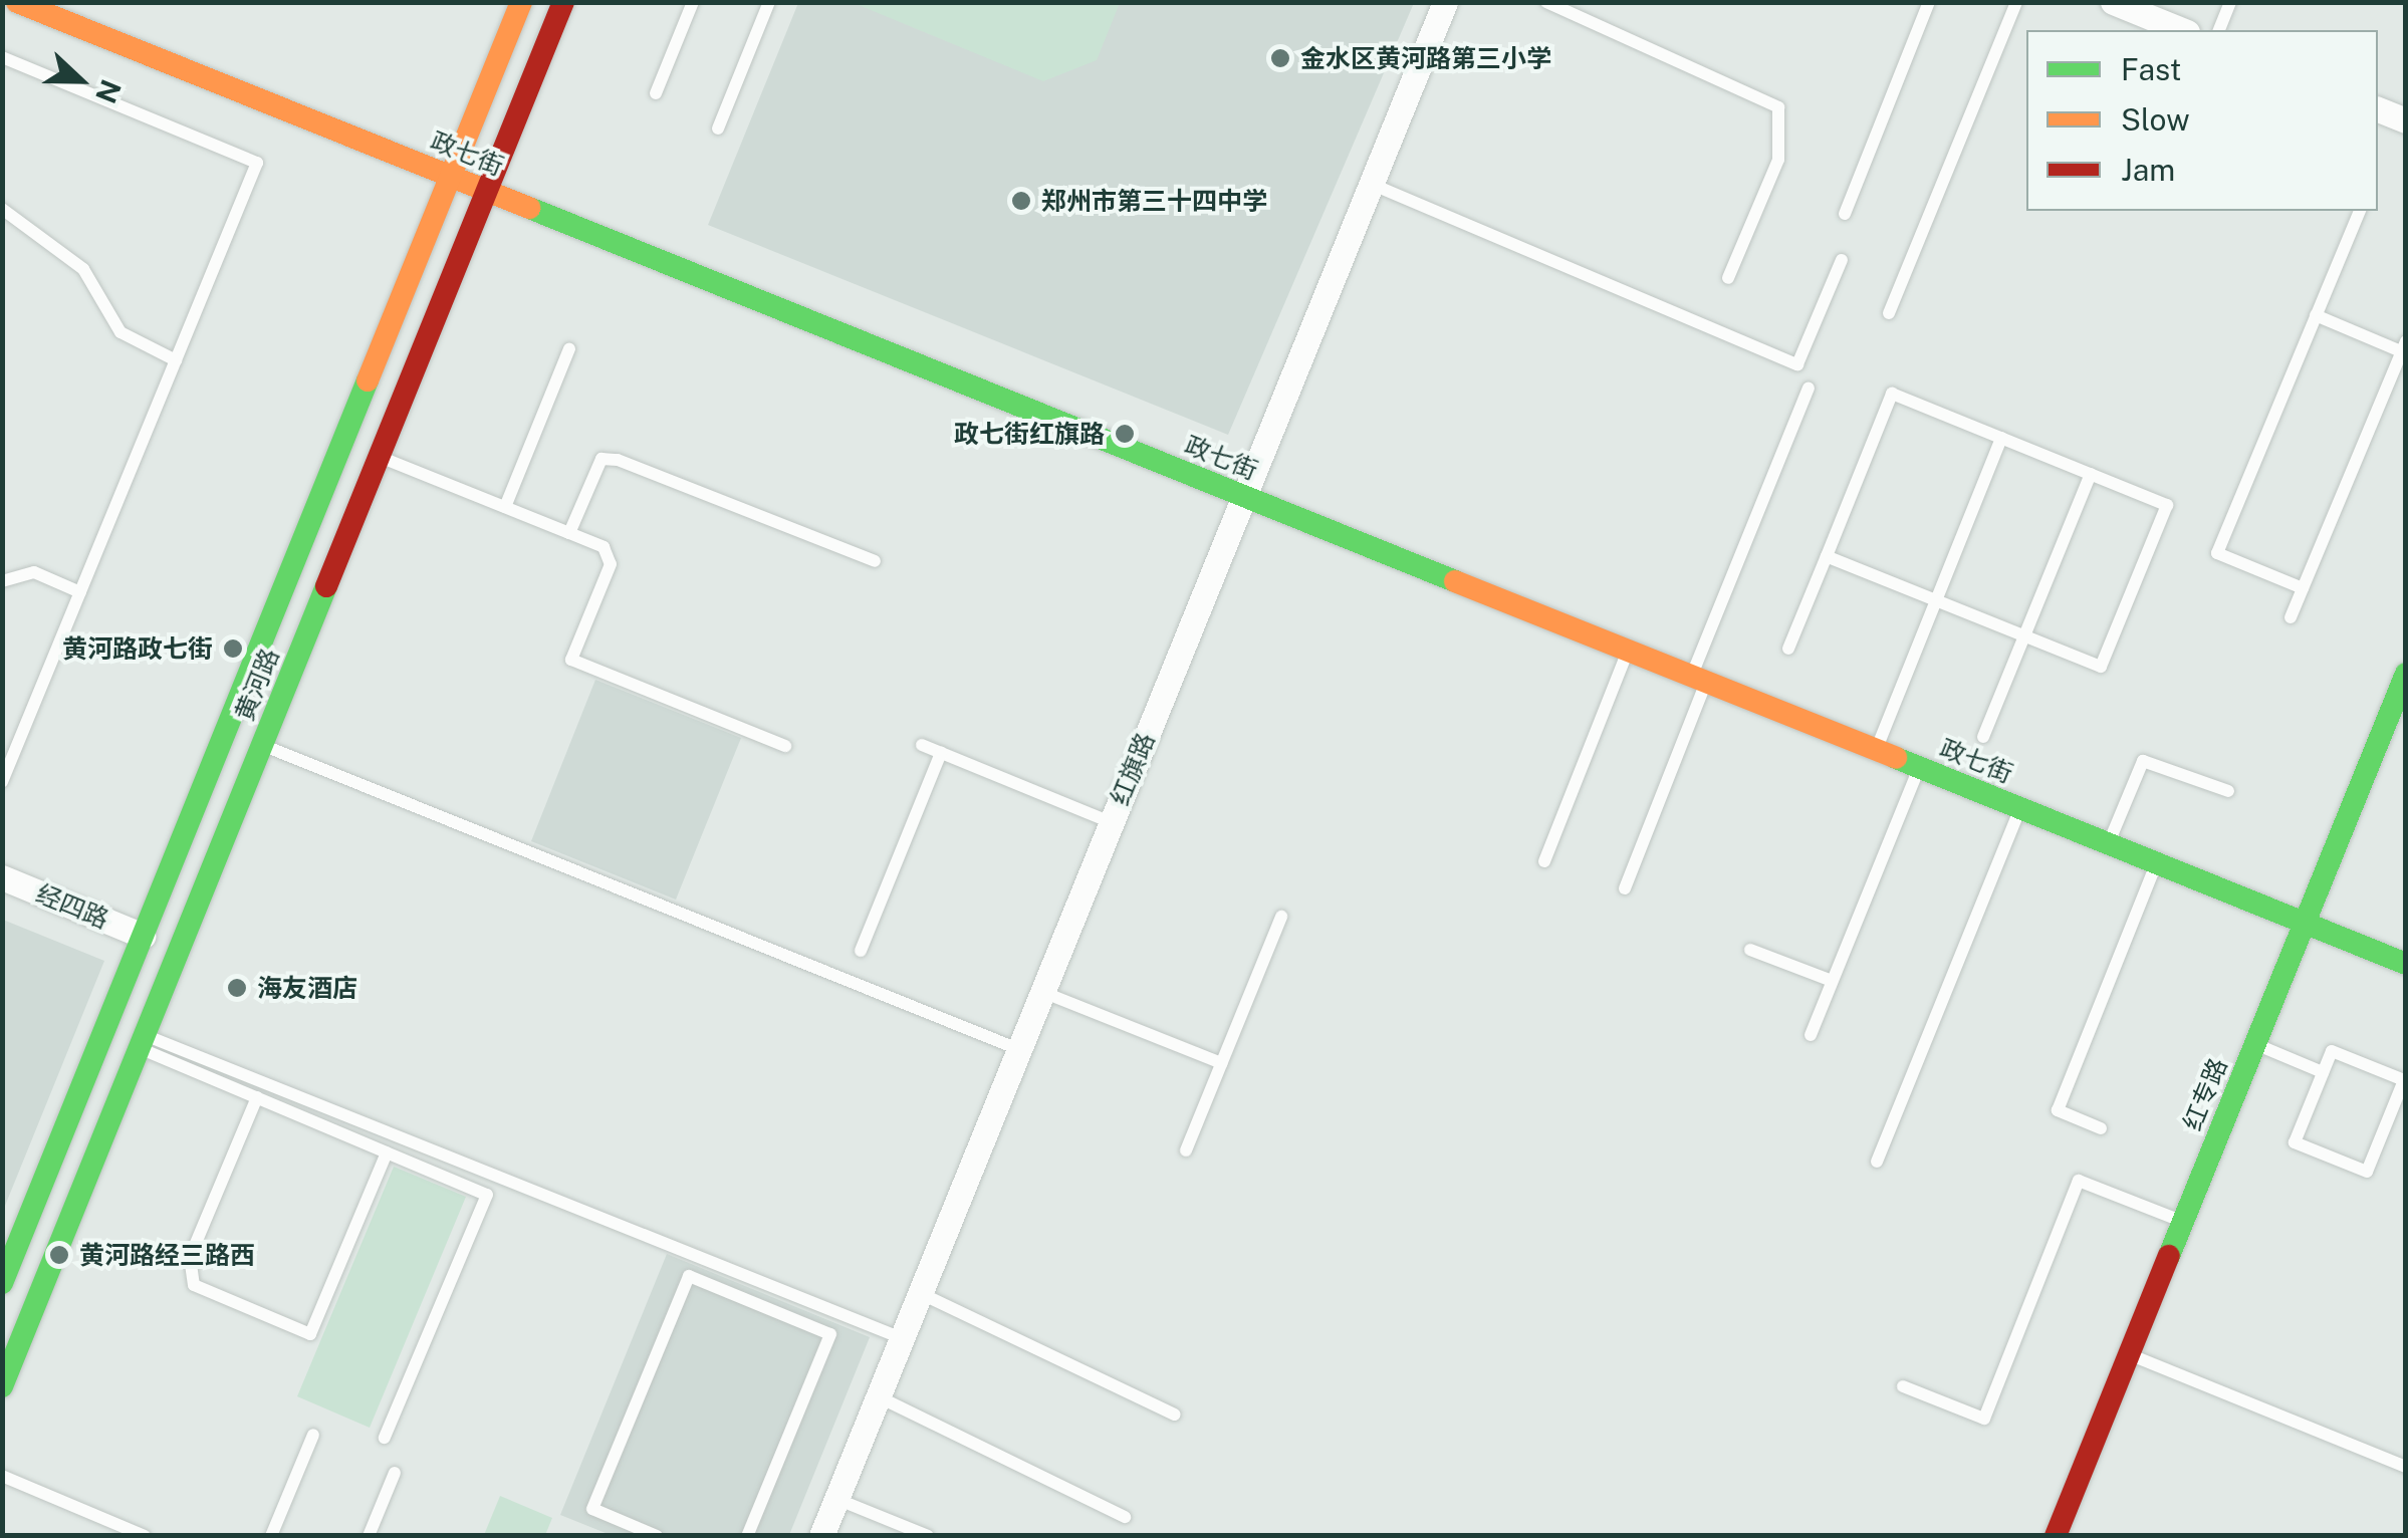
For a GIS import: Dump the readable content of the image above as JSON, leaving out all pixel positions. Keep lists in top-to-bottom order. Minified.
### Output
{"streets":{"street":["政七街","黄河路","红旗路","经四路","红专路"]},"crossings":[["政七街","黄河路"],["政七街","红旗路"],["政七街","红专路"],["黄河路","经四路"]],"places":["金水区黄河路第三小学","郑州市第三十四中学","政七街红旗路","黄河路政七街","海友酒店","黄河路经三路西"],"legend":["Fast","Slow","Jam"],"north":"right"}
